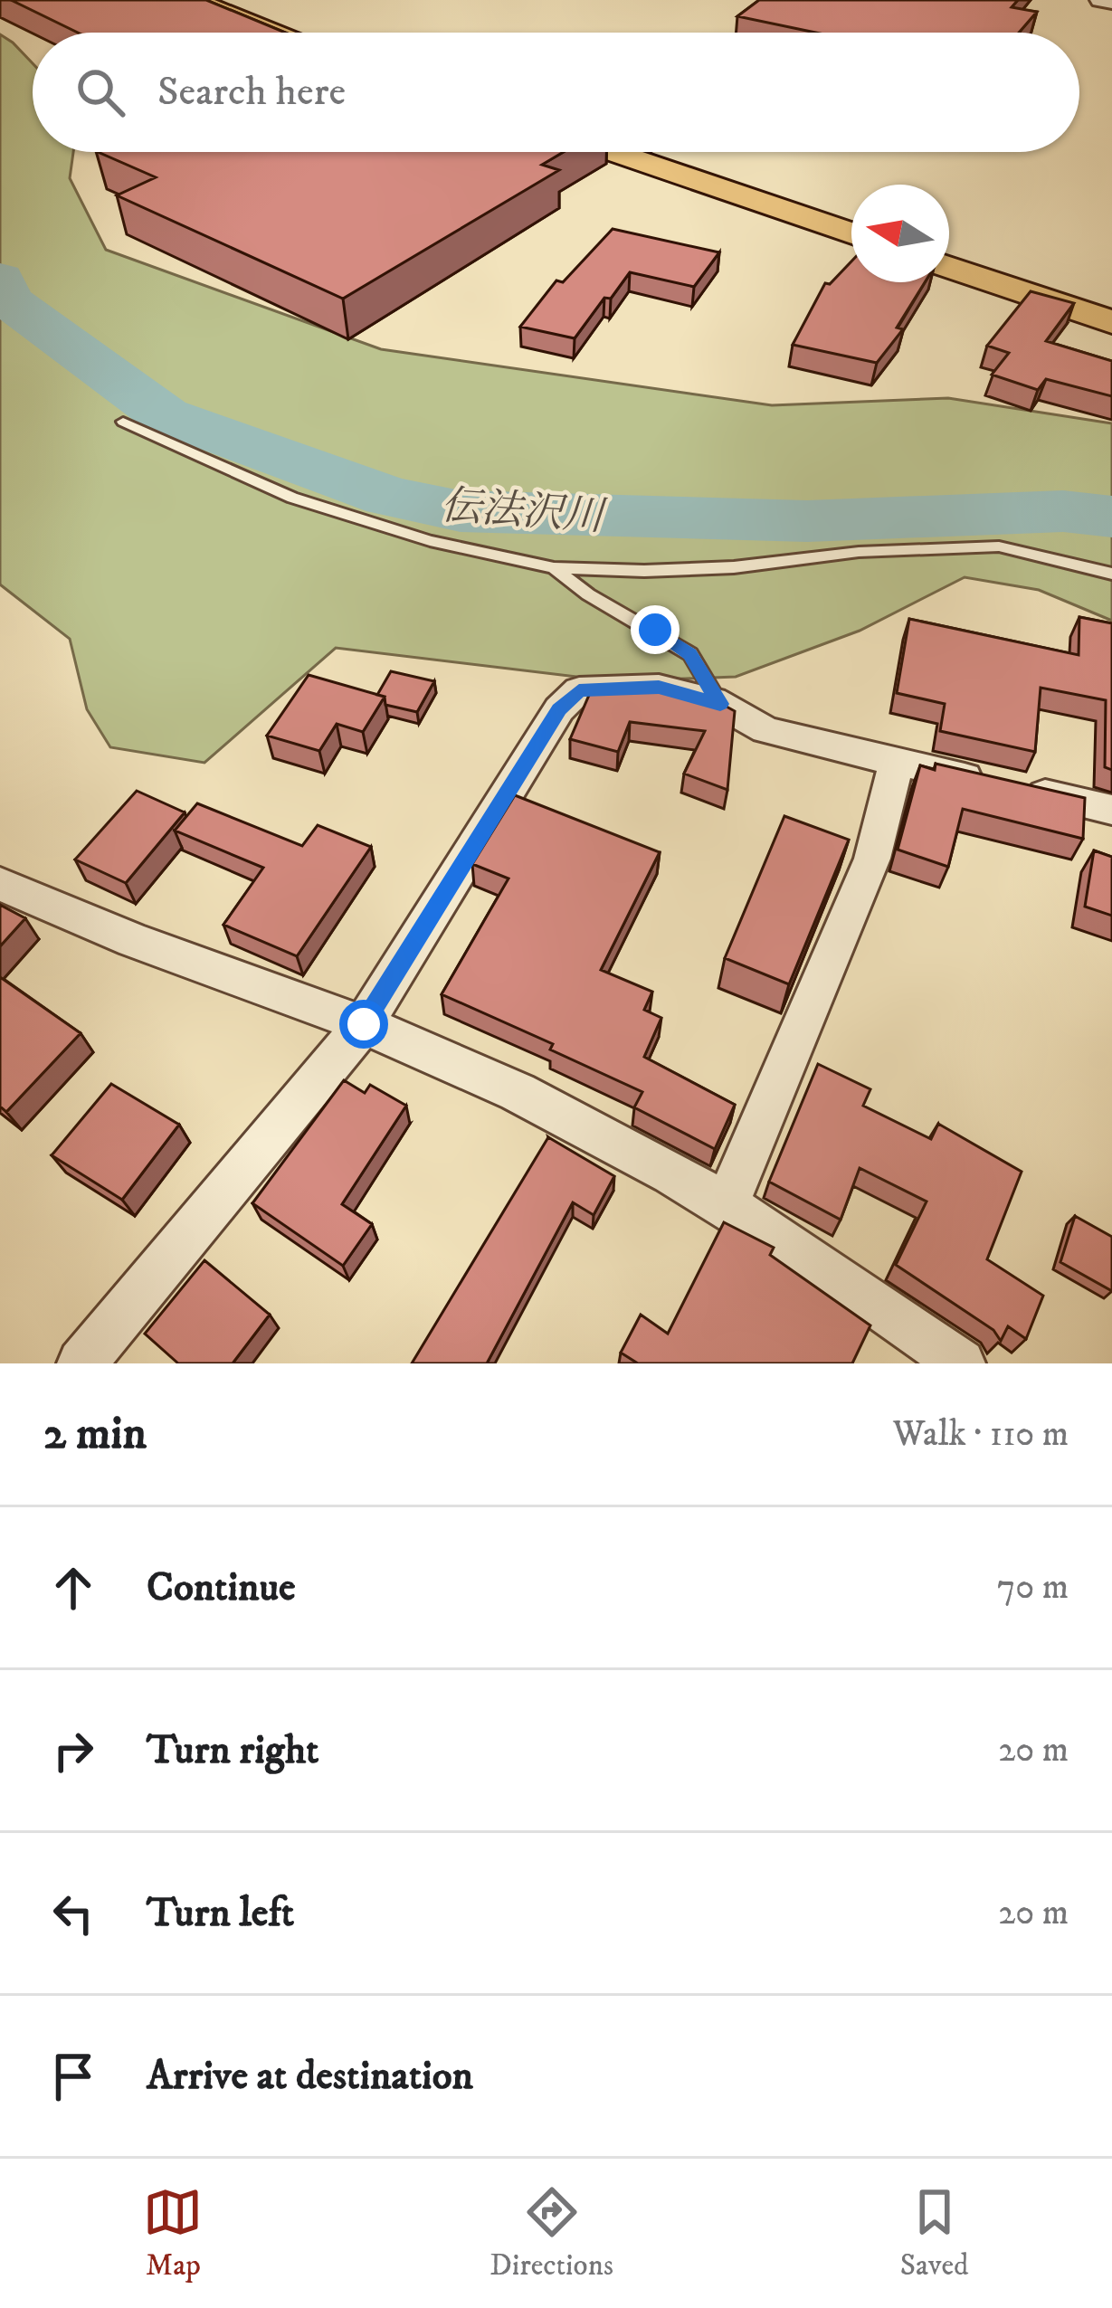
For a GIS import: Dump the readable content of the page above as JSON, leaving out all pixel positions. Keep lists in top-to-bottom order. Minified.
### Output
{"water":["伝法沢川"],"north":"left","page":{"search":"Search here","heading":["2 min","Walk · 110 m"],"list":[["Continue","70 m"],["Turn right","20 m"],["Turn left","20 m"],"Arrive at destination"],"nav":["Map","Directions","Saved"]}}
